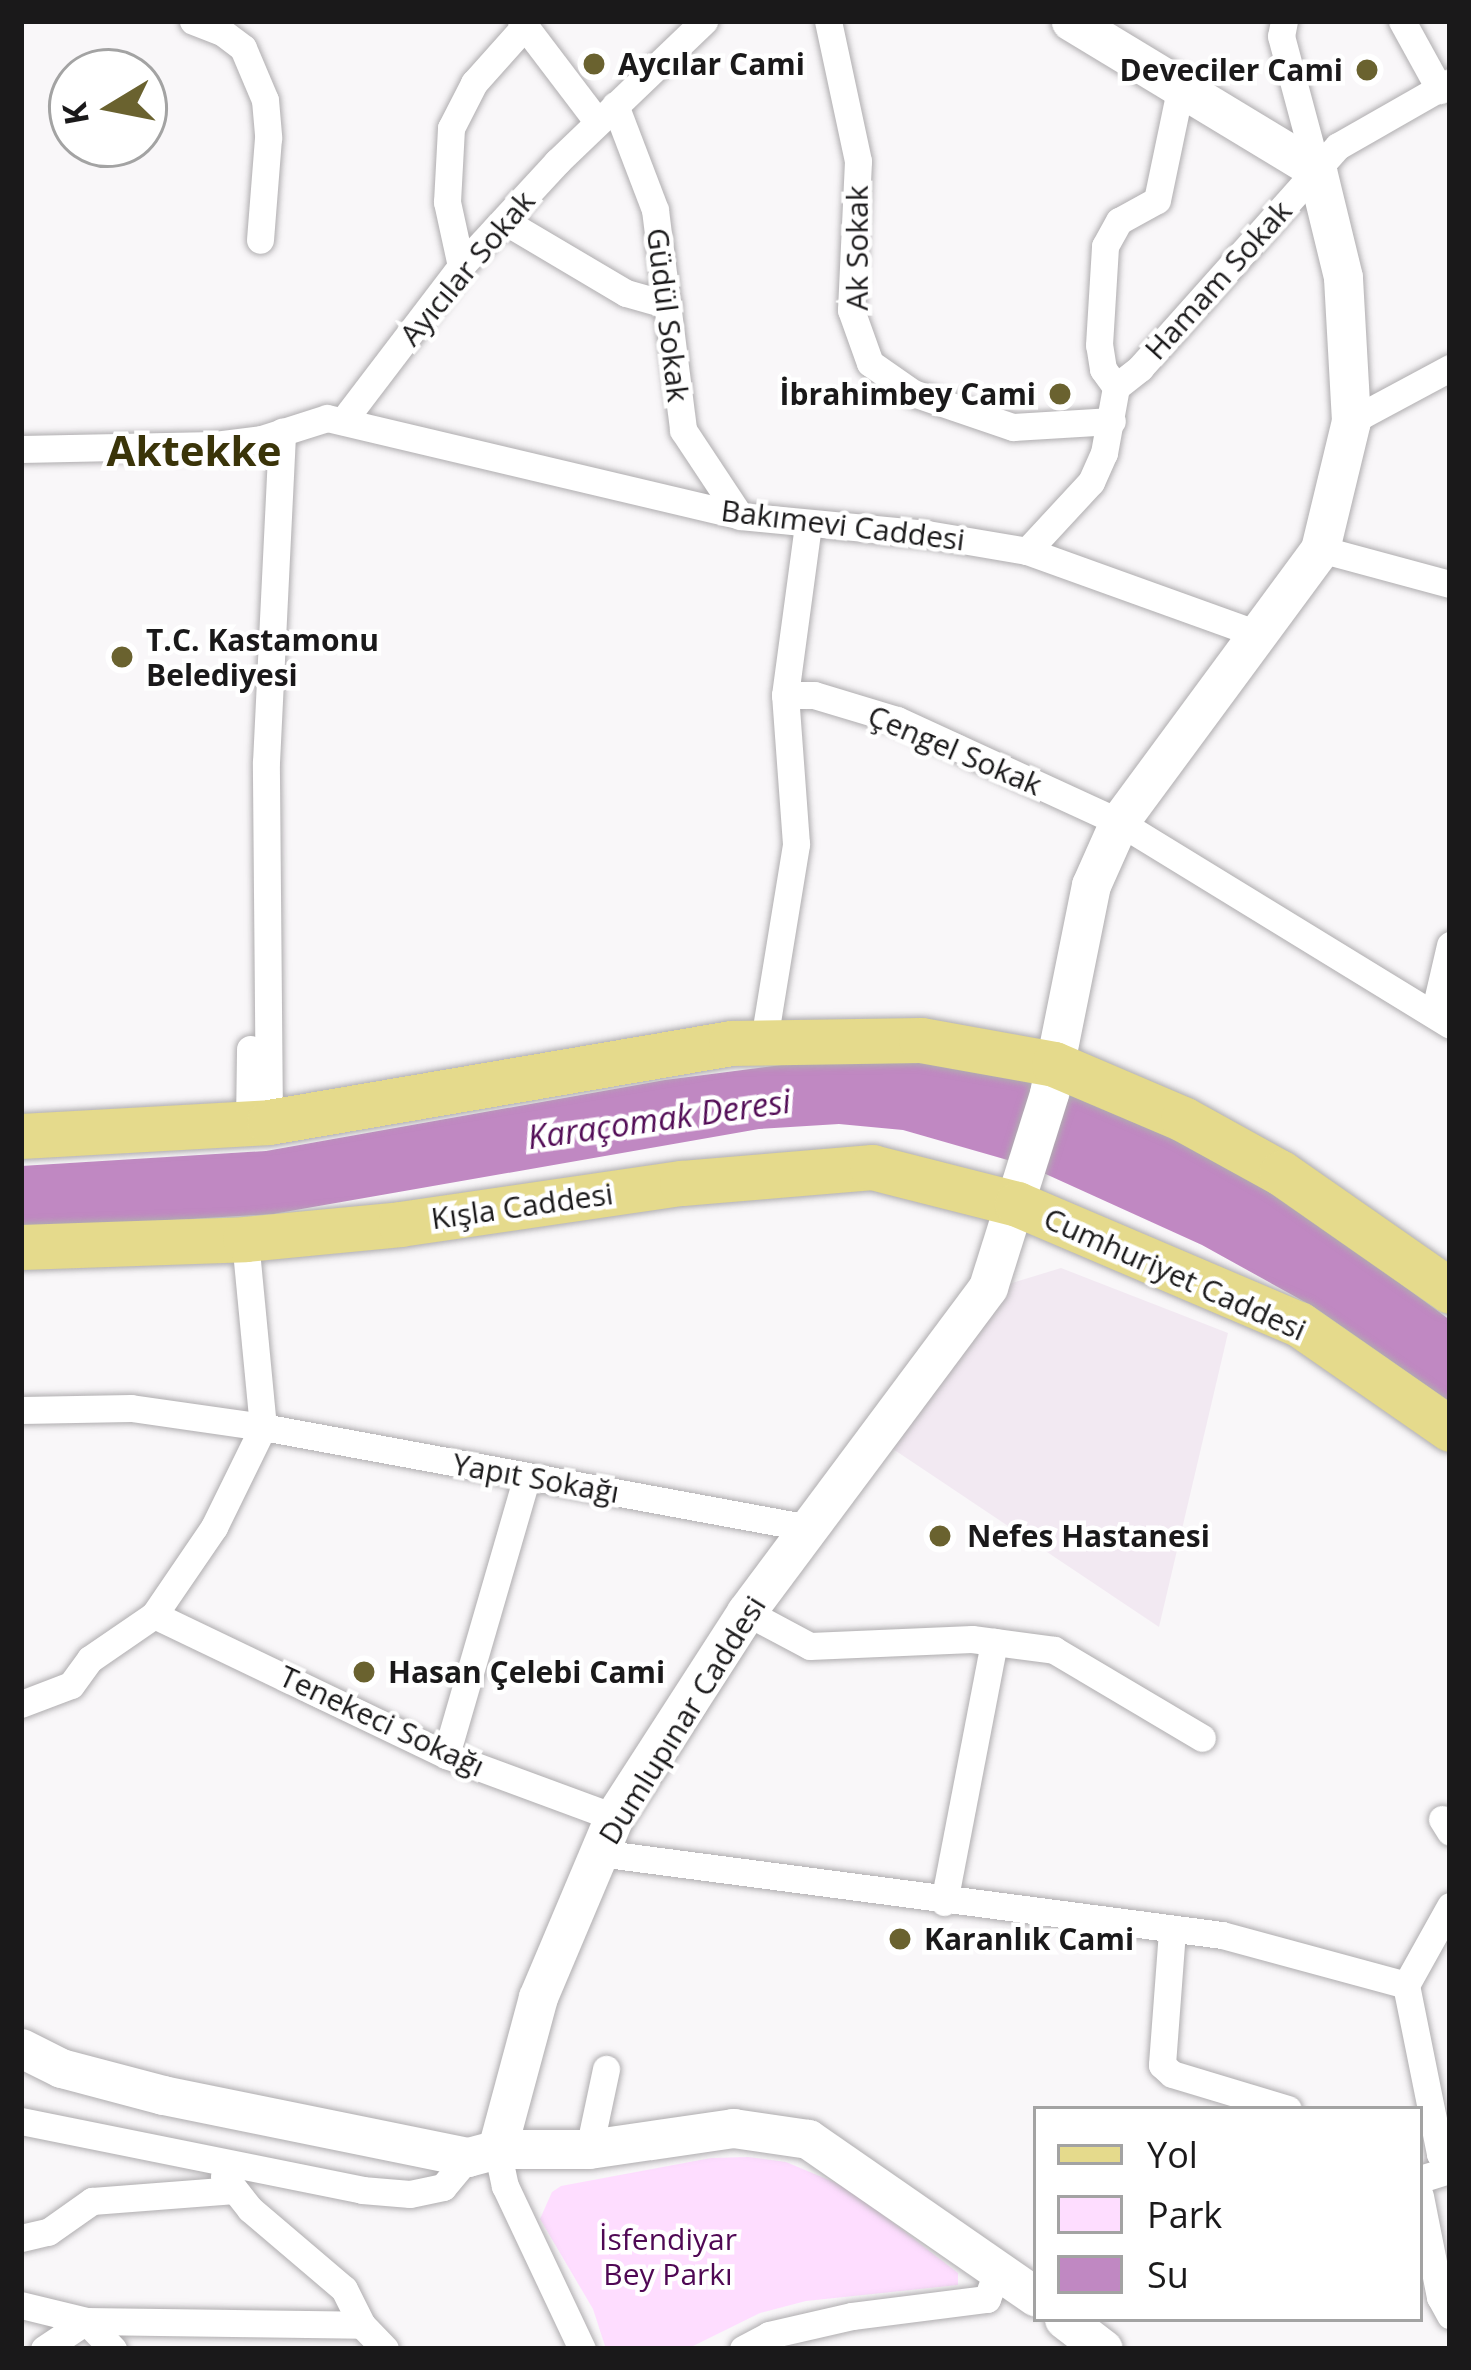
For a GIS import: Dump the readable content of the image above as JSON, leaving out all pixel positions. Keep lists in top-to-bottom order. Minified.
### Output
{"streets":{"main road":["Kışla Caddesi","Cumhuriyet Caddesi","Dumlupınar Caddesi"],"street":["Ak Sokak","Ayıcılar Sokak","Hamam Sokak","Güdül Sokak","Bakımevi Caddesi","Çengel Sokak","Yapıt Sokağı","Tenekeci Sokağı"]},"crossings":[["Ayıcılar Sokak","Güdül Sokak"],["Ayıcılar Sokak","Bakımevi Caddesi"],["Güdül Sokak","Bakımevi Caddesi"],["Bakımevi Caddesi","Dumlupınar Caddesi"],["Çengel Sokak","Dumlupınar Caddesi"],["Kışla Caddesi","Cumhuriyet Caddesi"],["Kışla Caddesi","Dumlupınar Caddesi"],["Cumhuriyet Caddesi","Dumlupınar Caddesi"],["Yapıt Sokağı","Dumlupınar Caddesi"],["Dumlupınar Caddesi","Tenekeci Sokağı"]],"districts":["Aktekke"],"water":["Karaçomak Deresi"],"parks":["İsfendiyar Bey Parkı"],"places":["Aycılar Cami","Deveciler Cami","İbrahimbey Cami","T.C. Kastamonu Belediyesi","Nefes Hastanesi","Hasan Çelebi Cami","Karanlık Cami"],"legend":["Yol","Park","Su"],"north":"left"}
